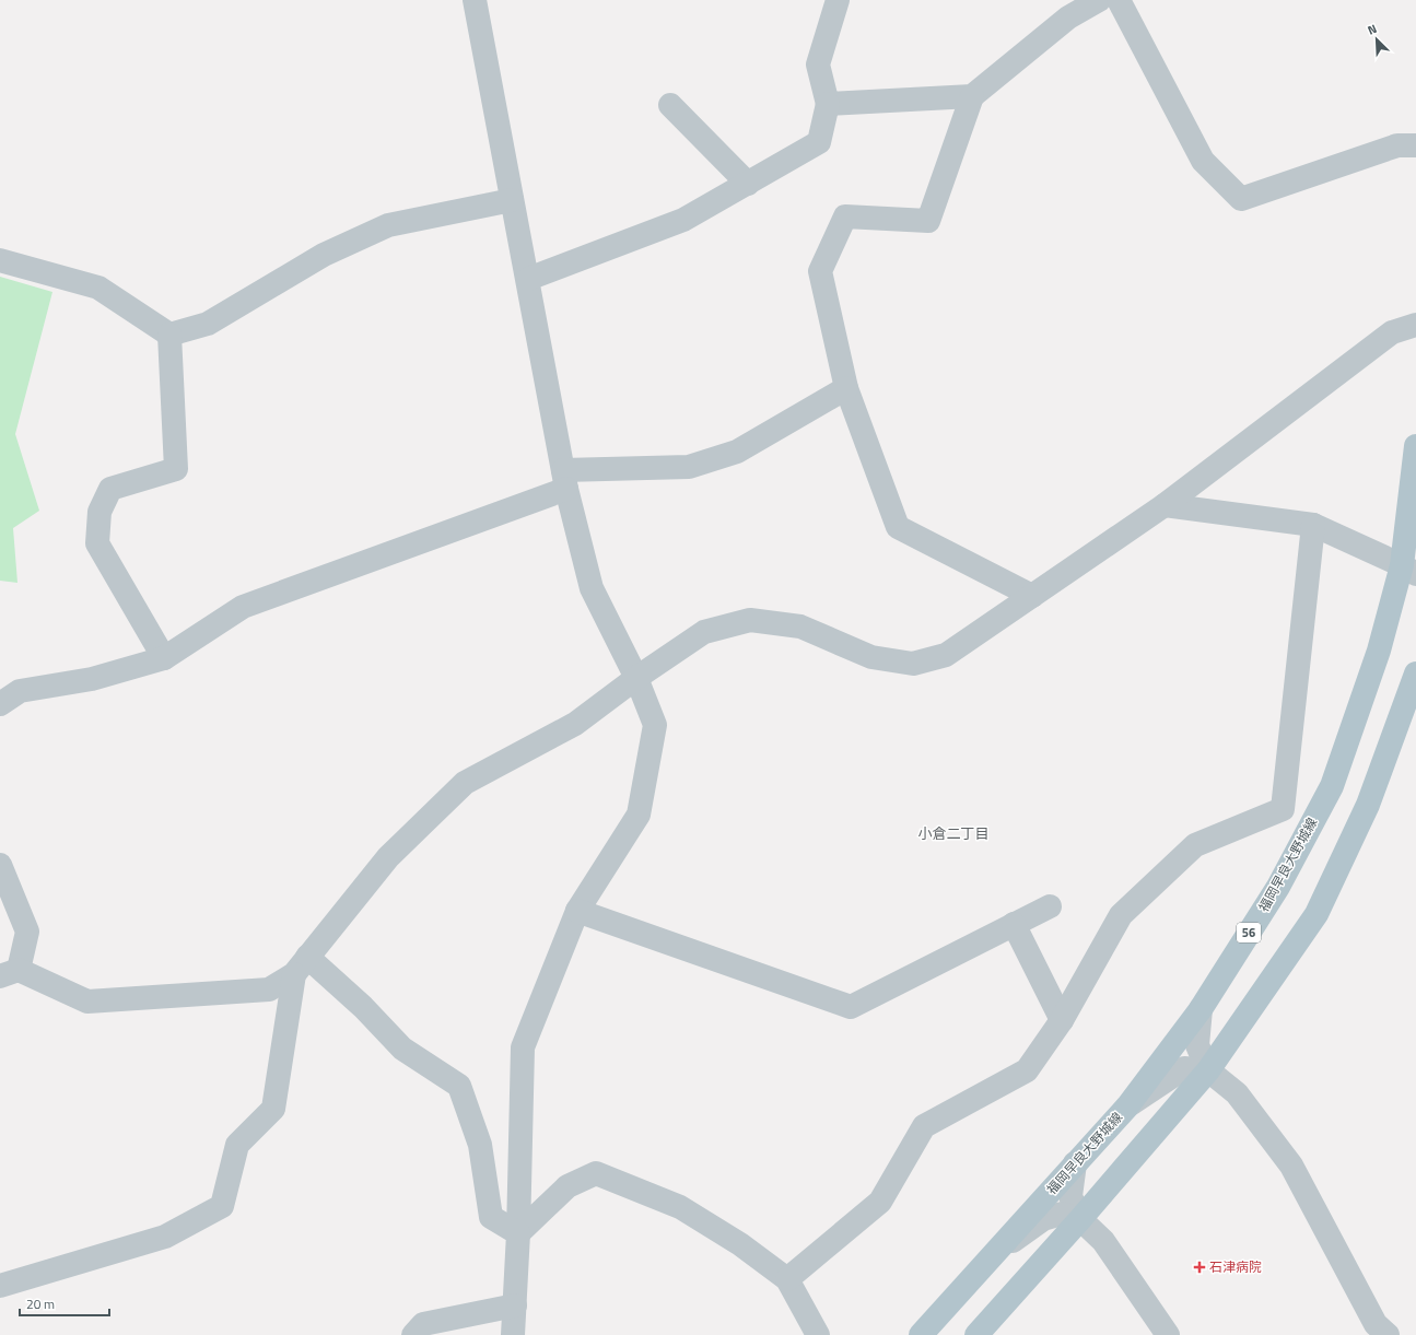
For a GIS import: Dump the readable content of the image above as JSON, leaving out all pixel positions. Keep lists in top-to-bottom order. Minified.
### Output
{"streets":{"main road":["福岡早良大野城線","56"]},"districts":["小倉二丁目"],"places":{"health":["石津病院"]},"scale_bar":"20 m","north":"top left"}
